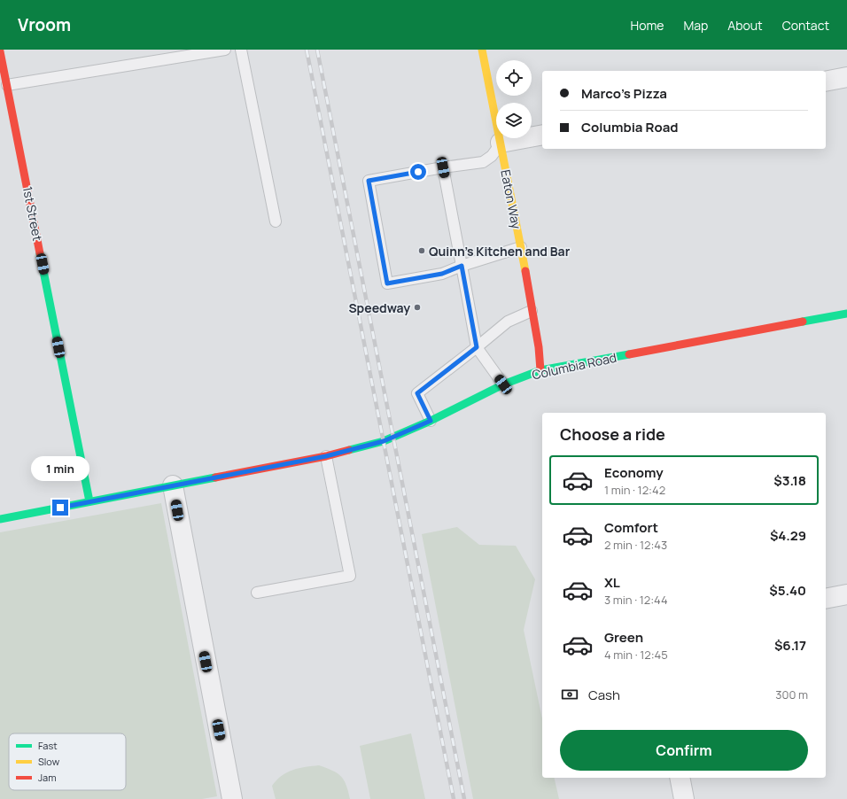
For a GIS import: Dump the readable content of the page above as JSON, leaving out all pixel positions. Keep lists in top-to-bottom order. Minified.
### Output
{"streets":{"main road":["Eaton Way","1st Street","Columbia Road"]},"crossings":[["Eaton Way","Columbia Road"],["1st Street","Columbia Road"]],"places":["Quinn’s Kitchen and Bar","Speedway"],"legend":["Fast","Slow","Jam"],"page":{"header":"Vroom","nav":["Home","Map","About","Contact"],"banner":["Marco's Pizza","Columbia Road"],"heading":"Choose a ride","list":[{"name":"Economy","note":"1 min · 12:42","value":"$3.18"},{"name":"Comfort","note":"2 min · 12:43","value":"$4.29"},{"name":"XL","note":"3 min · 12:44","value":"$5.40"},{"name":"Green","note":"4 min · 12:45","value":"$6.17"}],"bubble":"1 min","pay":["Cash","300 m"],"buttons":"Confirm"}}
